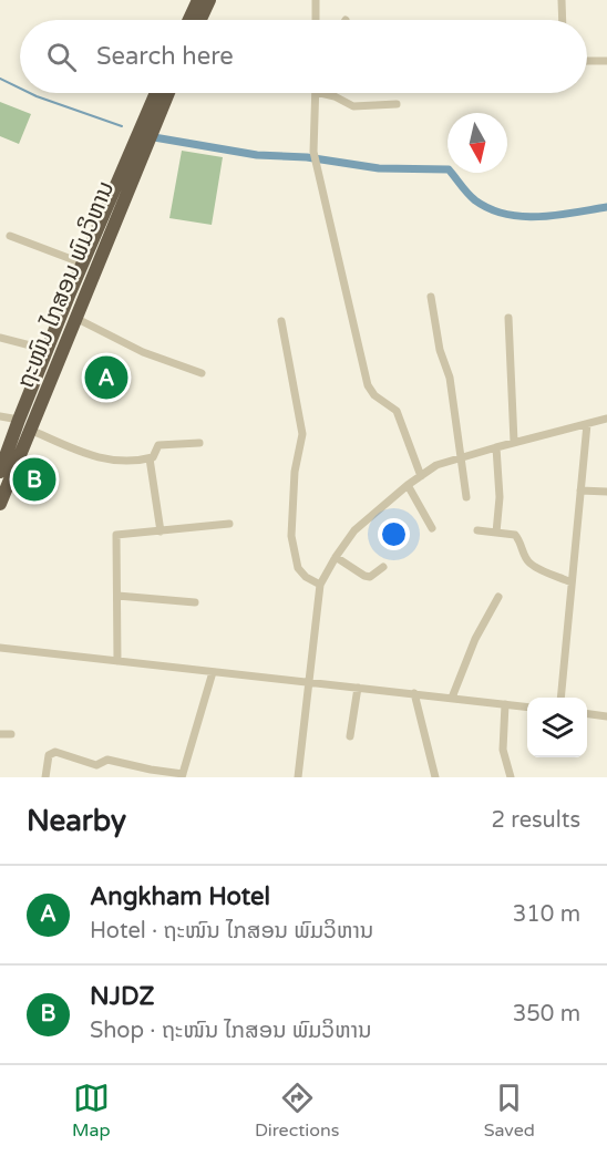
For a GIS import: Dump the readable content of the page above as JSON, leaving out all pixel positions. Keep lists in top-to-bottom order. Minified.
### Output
{"streets":{"highway":["ຖະໜົນ ໄກສອນ ພົມວິຫານ"]},"north":"bottom","page":{"search":"Search here","pins":["A","B"],"heading":["Nearby","2 results"],"list":[{"mark":"A","name":"Angkham Hotel","note":"Hotel · ຖະໜົນ ໄກສອນ ພົມວິຫານ","value":"310 m"},{"mark":"B","name":"NJDZ","note":"Shop · ຖະໜົນ ໄກສອນ ພົມວິຫານ","value":"350 m"}],"nav":["Map","Directions","Saved"]}}
